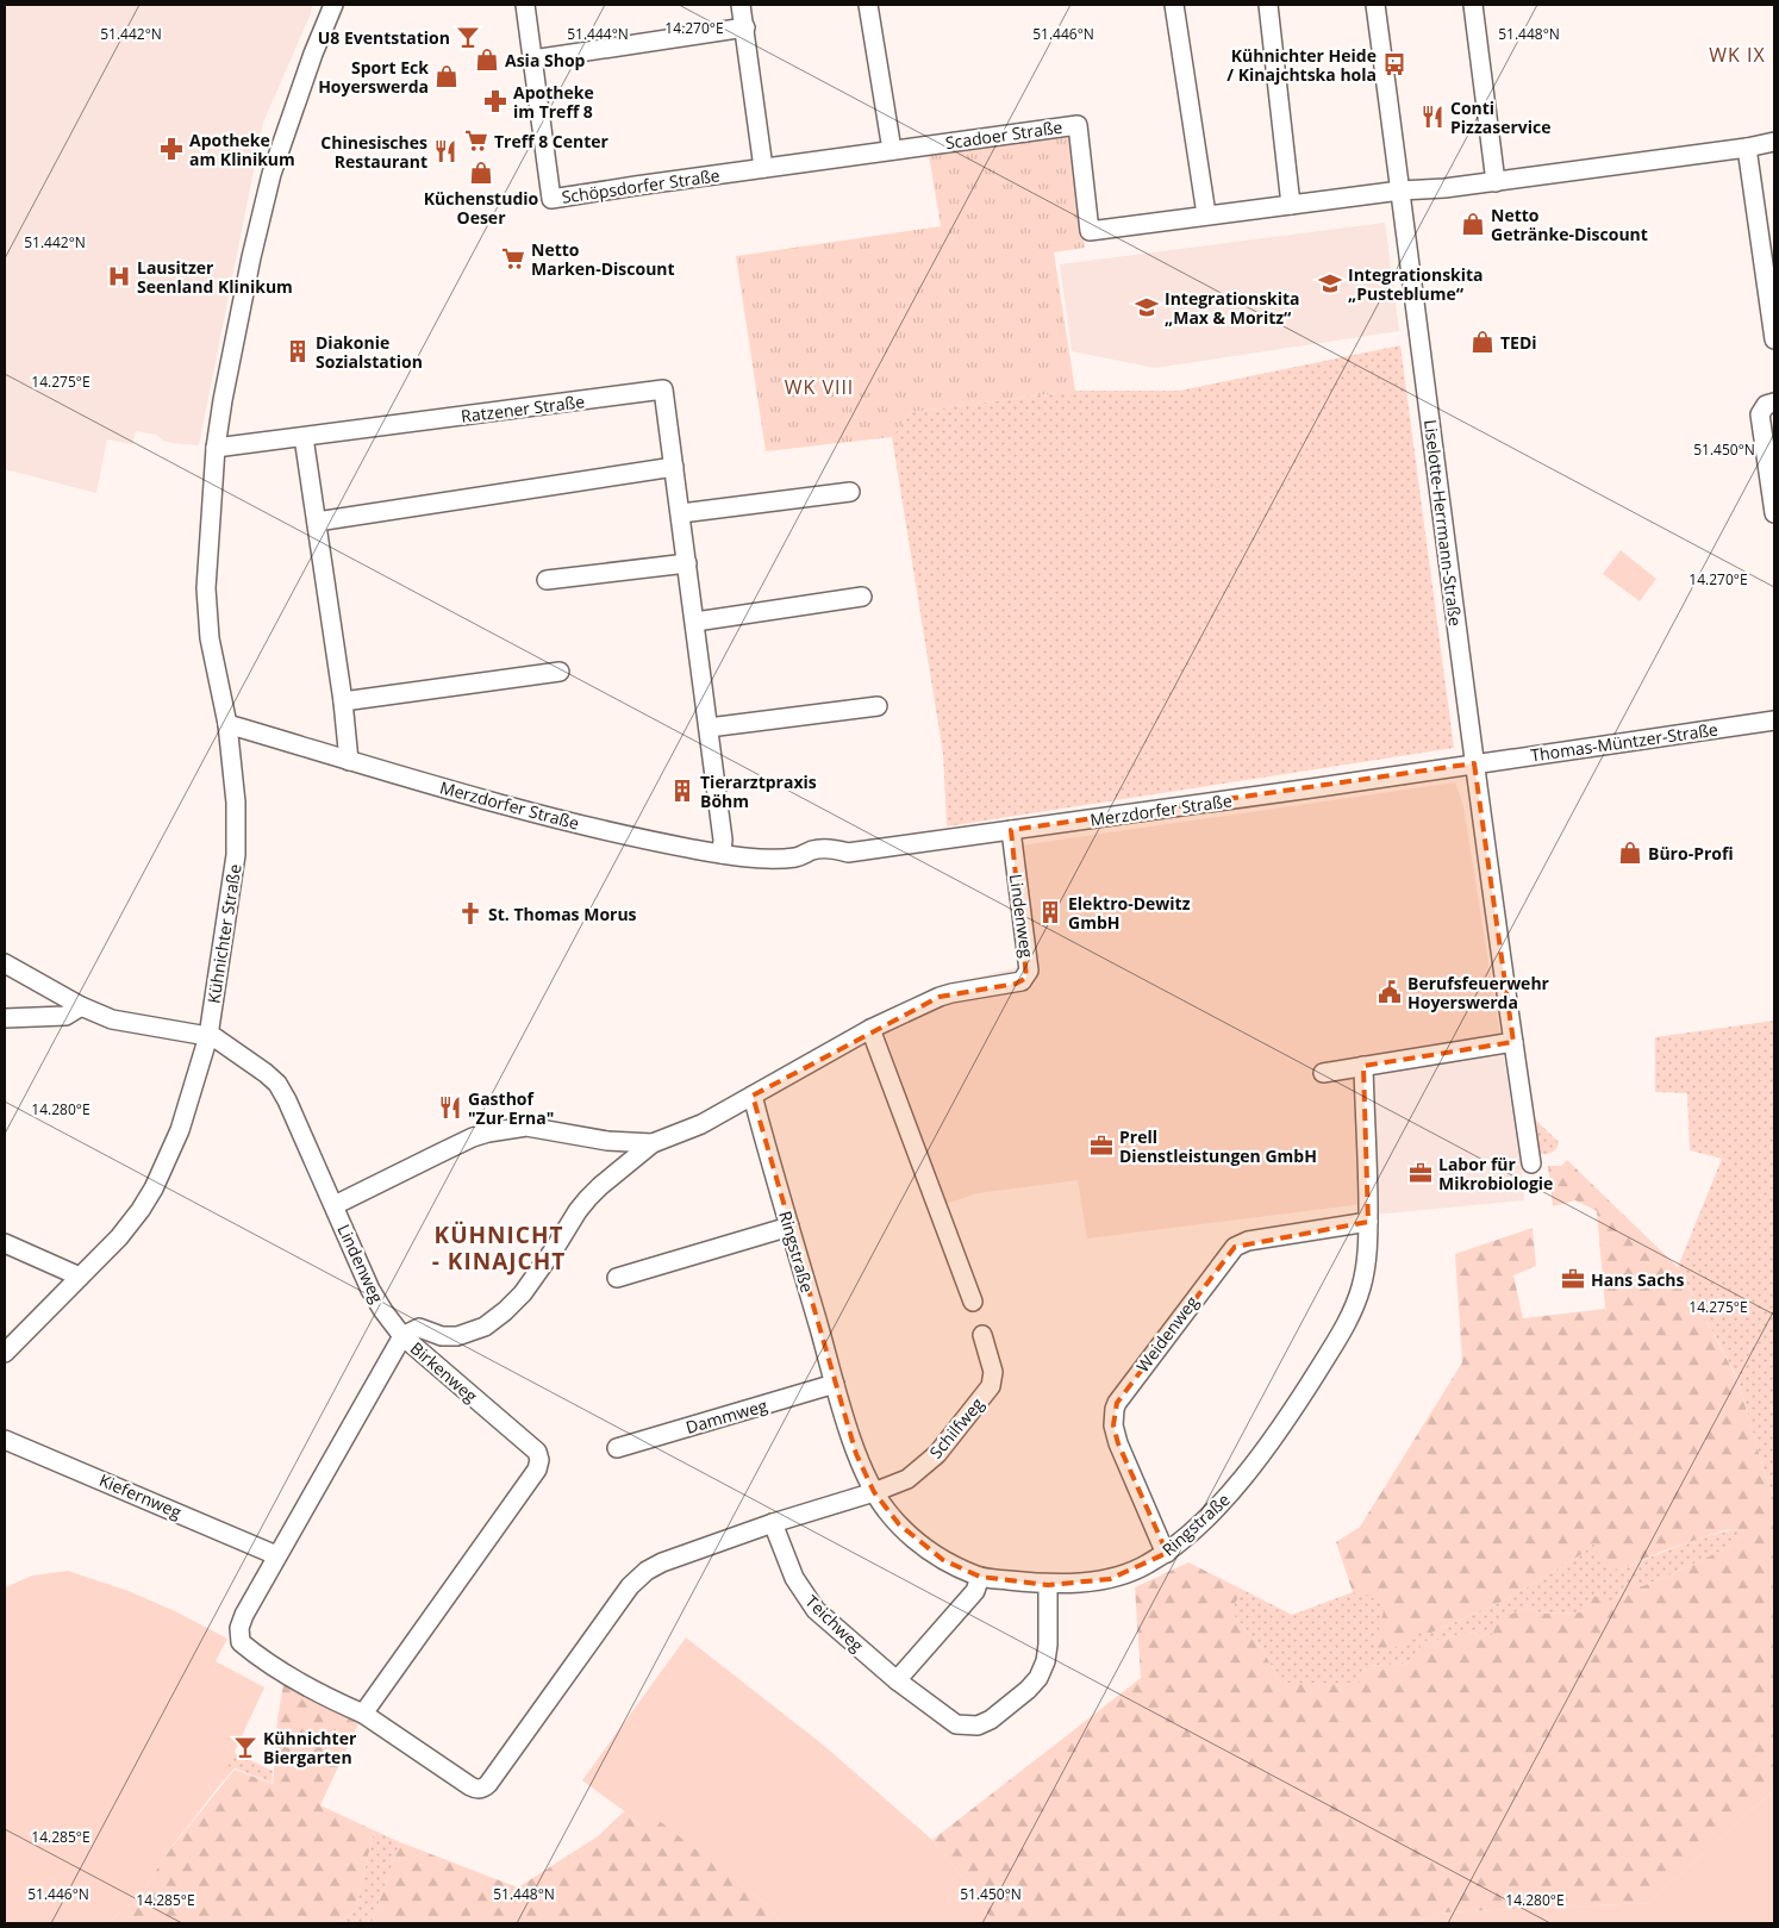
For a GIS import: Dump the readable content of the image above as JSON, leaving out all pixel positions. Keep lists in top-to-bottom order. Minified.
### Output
{"streets":{"street":["Scadoer Straße","Schöpsdorfer Straße","Ratzener Straße","Liselotte-Herrmann-Straße","Thomas-Müntzer-Straße","Merzdorfer Straße","Lindenweg","Kühnichter Straße","Ringstraße","Weidenweg","Birkenweg","Dammweg","Schilfweg","Kiefernweg","Teichweg"]},"crossings":[["Scadoer Straße","Schöpsdorfer Straße"],["Scadoer Straße","Liselotte-Herrmann-Straße"],["Ratzener Straße","Merzdorfer Straße"],["Ratzener Straße","Kühnichter Straße"],["Liselotte-Herrmann-Straße","Thomas-Müntzer-Straße"],["Liselotte-Herrmann-Straße","Merzdorfer Straße"],["Thomas-Müntzer-Straße","Merzdorfer Straße"],["Merzdorfer Straße","Lindenweg"],["Merzdorfer Straße","Kühnichter Straße"],["Lindenweg","Kühnichter Straße"],["Lindenweg","Ringstraße"],["Lindenweg","Birkenweg"],["Ringstraße","Weidenweg"],["Ringstraße","Dammweg"],["Ringstraße","Schilfweg"],["Ringstraße","Teichweg"],["Birkenweg","Kiefernweg"],["Birkenweg","Teichweg"]],"districts":["WK IX","WK VIII","KÜHNICHT - KINAJCHT"],"places":{"bar":["U8 Eventstation","Kühnichter Biergarten"],"shop":["Asia Shop","Sport Eck Hoyerswerda","Küchenstudio Oeser","Netto Getränke-Discount","TEDi","Büro-Profi"],"bus stop":["Kühnichter Heide / Kinajchtska hola"],"pharmacy":["Apotheke im Treff 8","Apotheke am Klinikum"],"restaurant":["Conti Pizzaservice","Chinesisches Restaurant","Gasthof \"Zur Erna\""],"supermarket":["Treff 8 Center","Netto Marken-Discount"],"hospital":["Lausitzer Seenland Klinikum"],"school or university":["Integrationskita „Pusteblume“","Integrationskita „Max & Moritz“"],"building":["Diakonie Sozialstation","Tierarztpraxis Böhm","Elektro-Dewitz GmbH"],"church":["St. Thomas Morus"],"public building":["Berufsfeuerwehr Hoyerswerda"],"office":["Prell Dienstleistungen GmbH","Labor für Mikrobiologie","Hans Sachs"]},"coordinates":["14.270°E","51.442°N","51.444°N","51.446°N","51.448°N","14.275°E","51.450°N","14.280°E","14.285°E"]}
